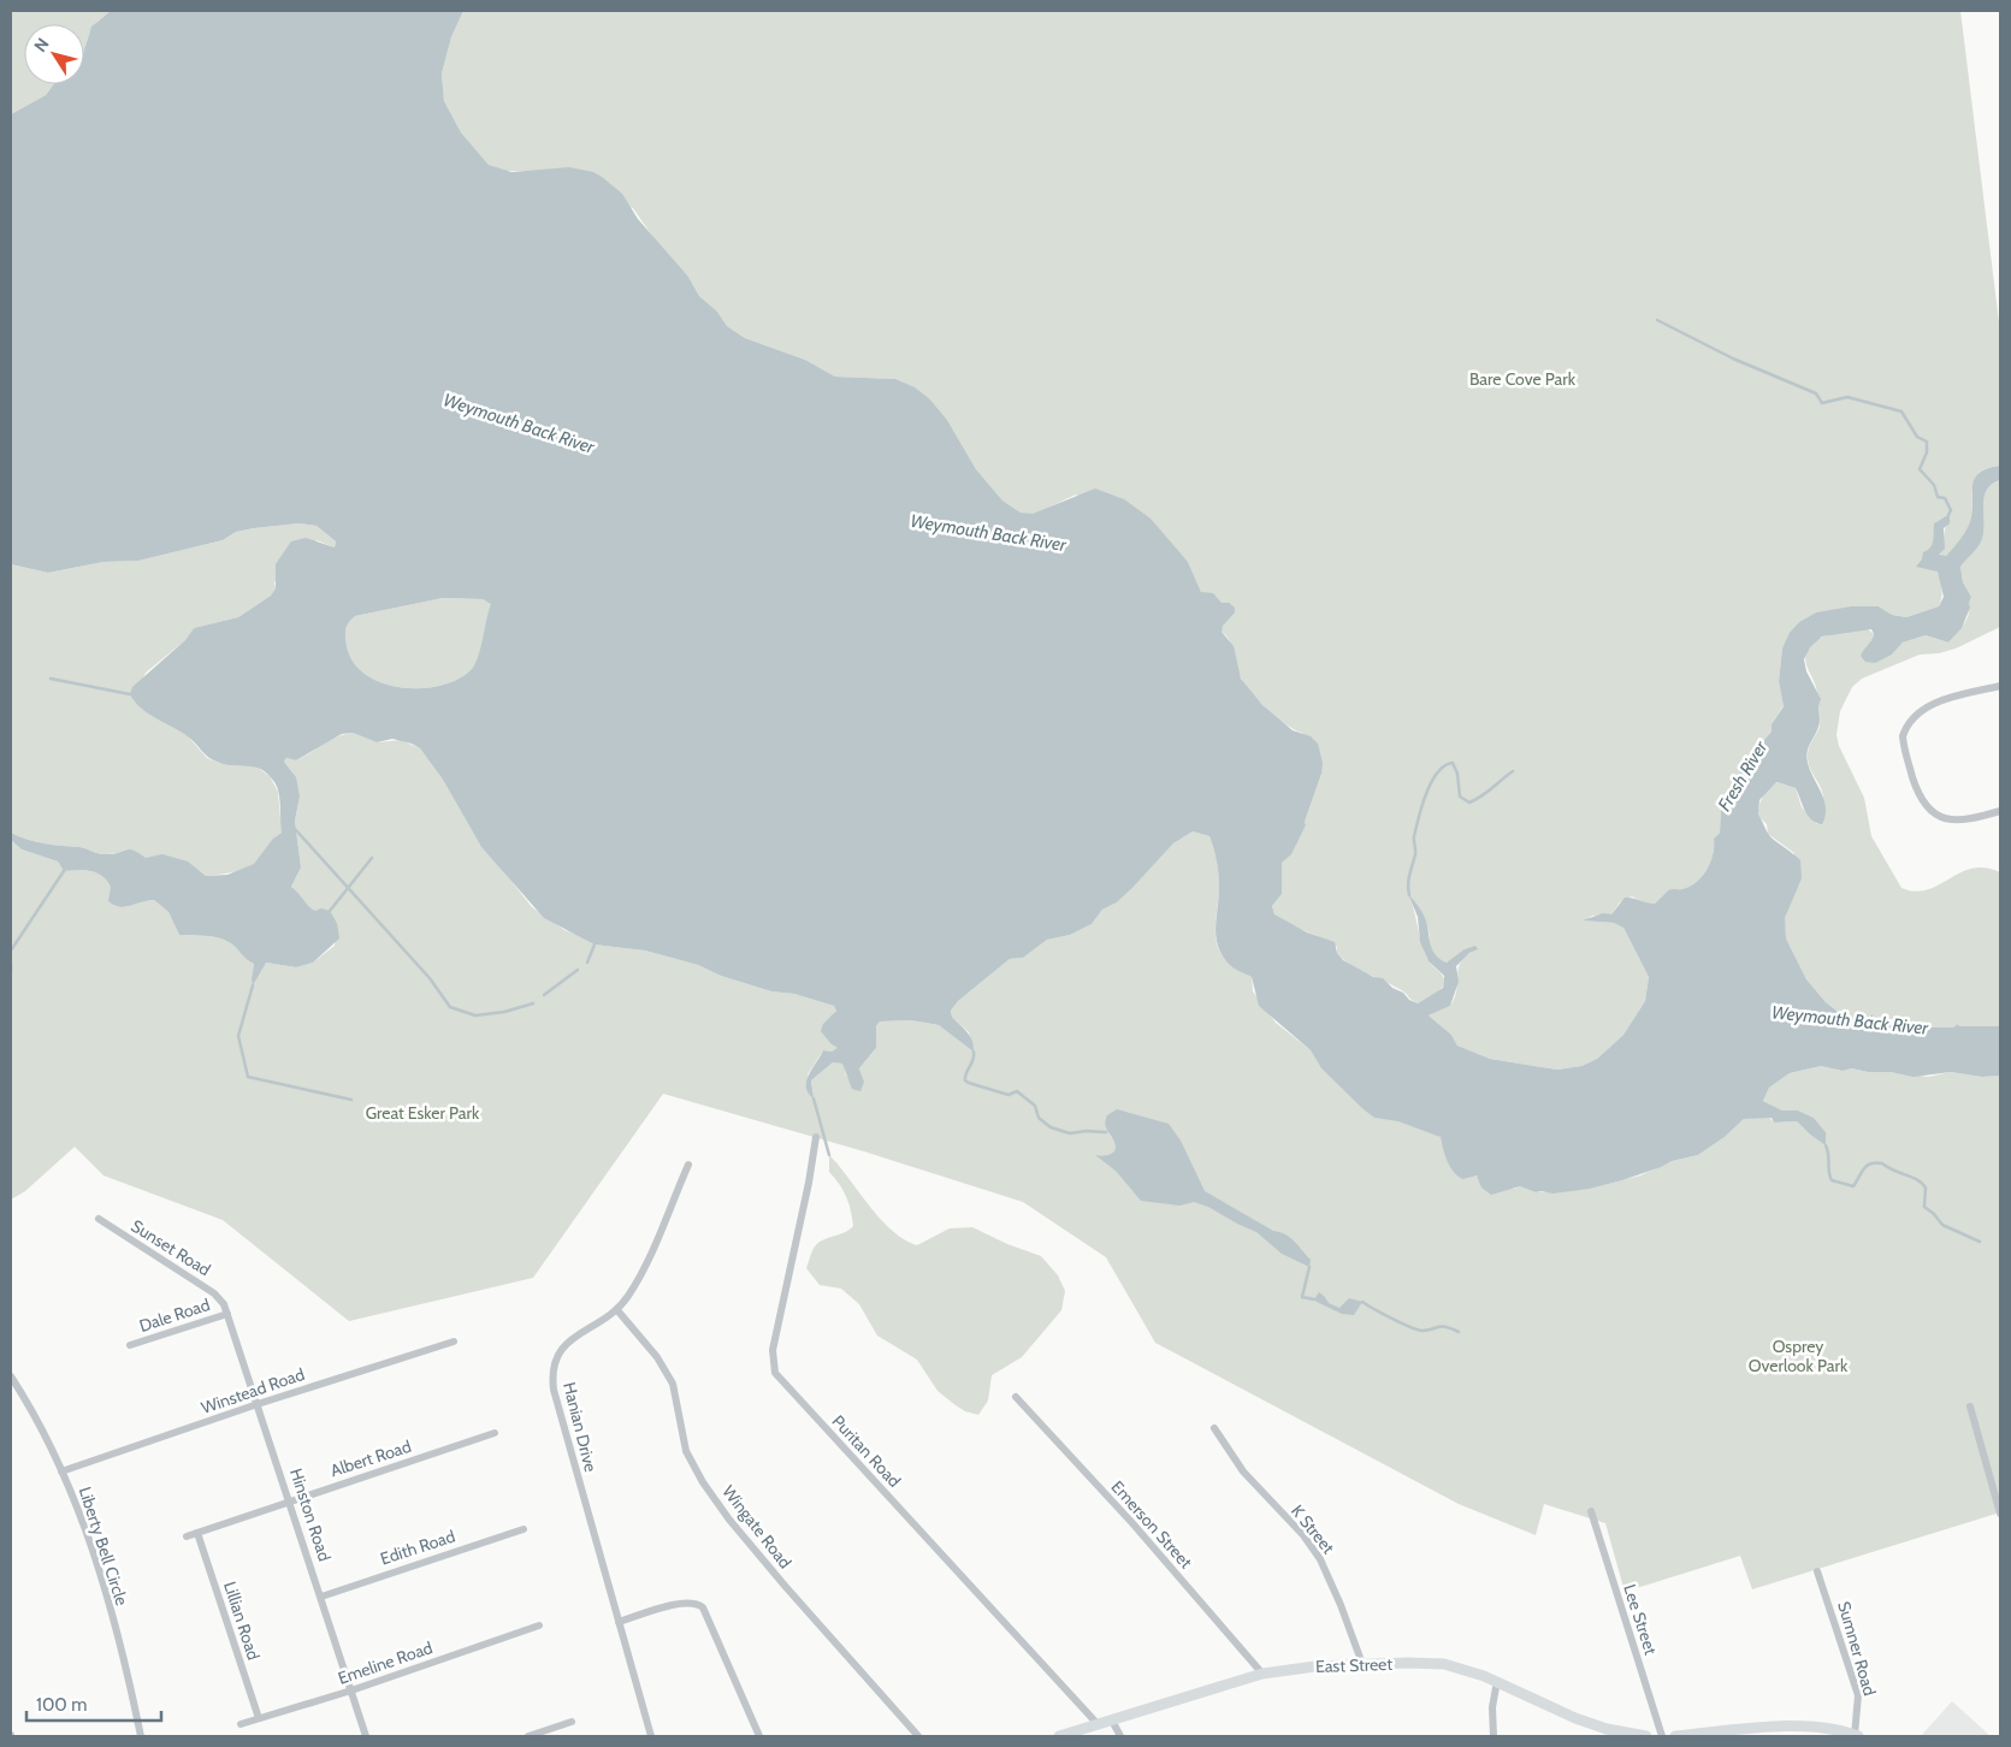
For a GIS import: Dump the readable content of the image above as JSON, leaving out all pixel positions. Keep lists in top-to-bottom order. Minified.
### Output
{"streets":{"street":["Sunset Road","Dale Road","Winstead Road","Hanian Drive","Puritan Road","Albert Road","Hinston Road","Emerson Street","Wingate Road","K Street","Liberty Bell Circle","Edith Road","Lee Street","Lillian Road","Sumner Road","Emeline Road","East Street"]},"crossings":[["Sunset Road","Hinston Road"],["Dale Road","Hinston Road"],["Winstead Road","Hinston Road"],["Winstead Road","Liberty Bell Circle"],["Hanian Drive","Wingate Road"],["Puritan Road","East Street"],["Albert Road","Hinston Road"],["Albert Road","Lillian Road"],["Hinston Road","Edith Road"],["Hinston Road","Emeline Road"],["Emerson Street","East Street"],["K Street","East Street"],["Lillian Road","Emeline Road"]],"water":["Weymouth Back River","Fresh River"],"parks":["Bare Cove Park","Great Esker Park","Osprey Overlook Park"],"scale_bar":"100 m","north":"top left"}
